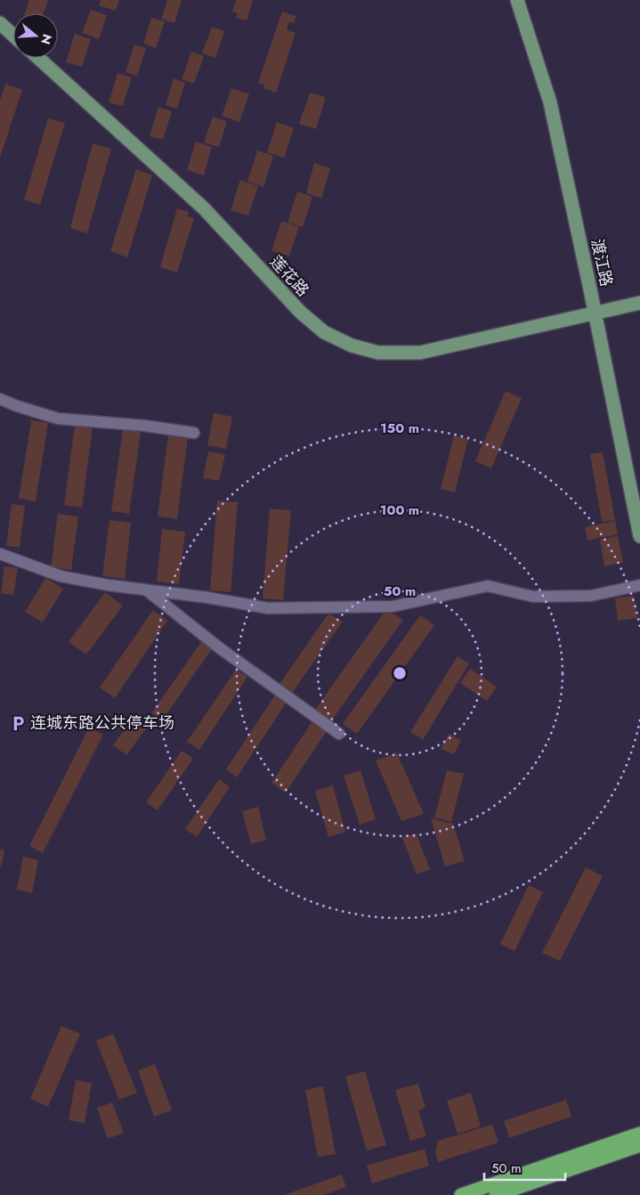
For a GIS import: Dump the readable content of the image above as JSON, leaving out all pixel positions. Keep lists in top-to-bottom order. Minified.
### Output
{"streets":{"main road":["渡江路","莲花路"]},"crossings":[["渡江路","莲花路"]],"places":{"parking":["连城东路公共停车场"]},"scale_bar":"50 m","north":"right","rings":["150 m","100 m","50 m"]}
